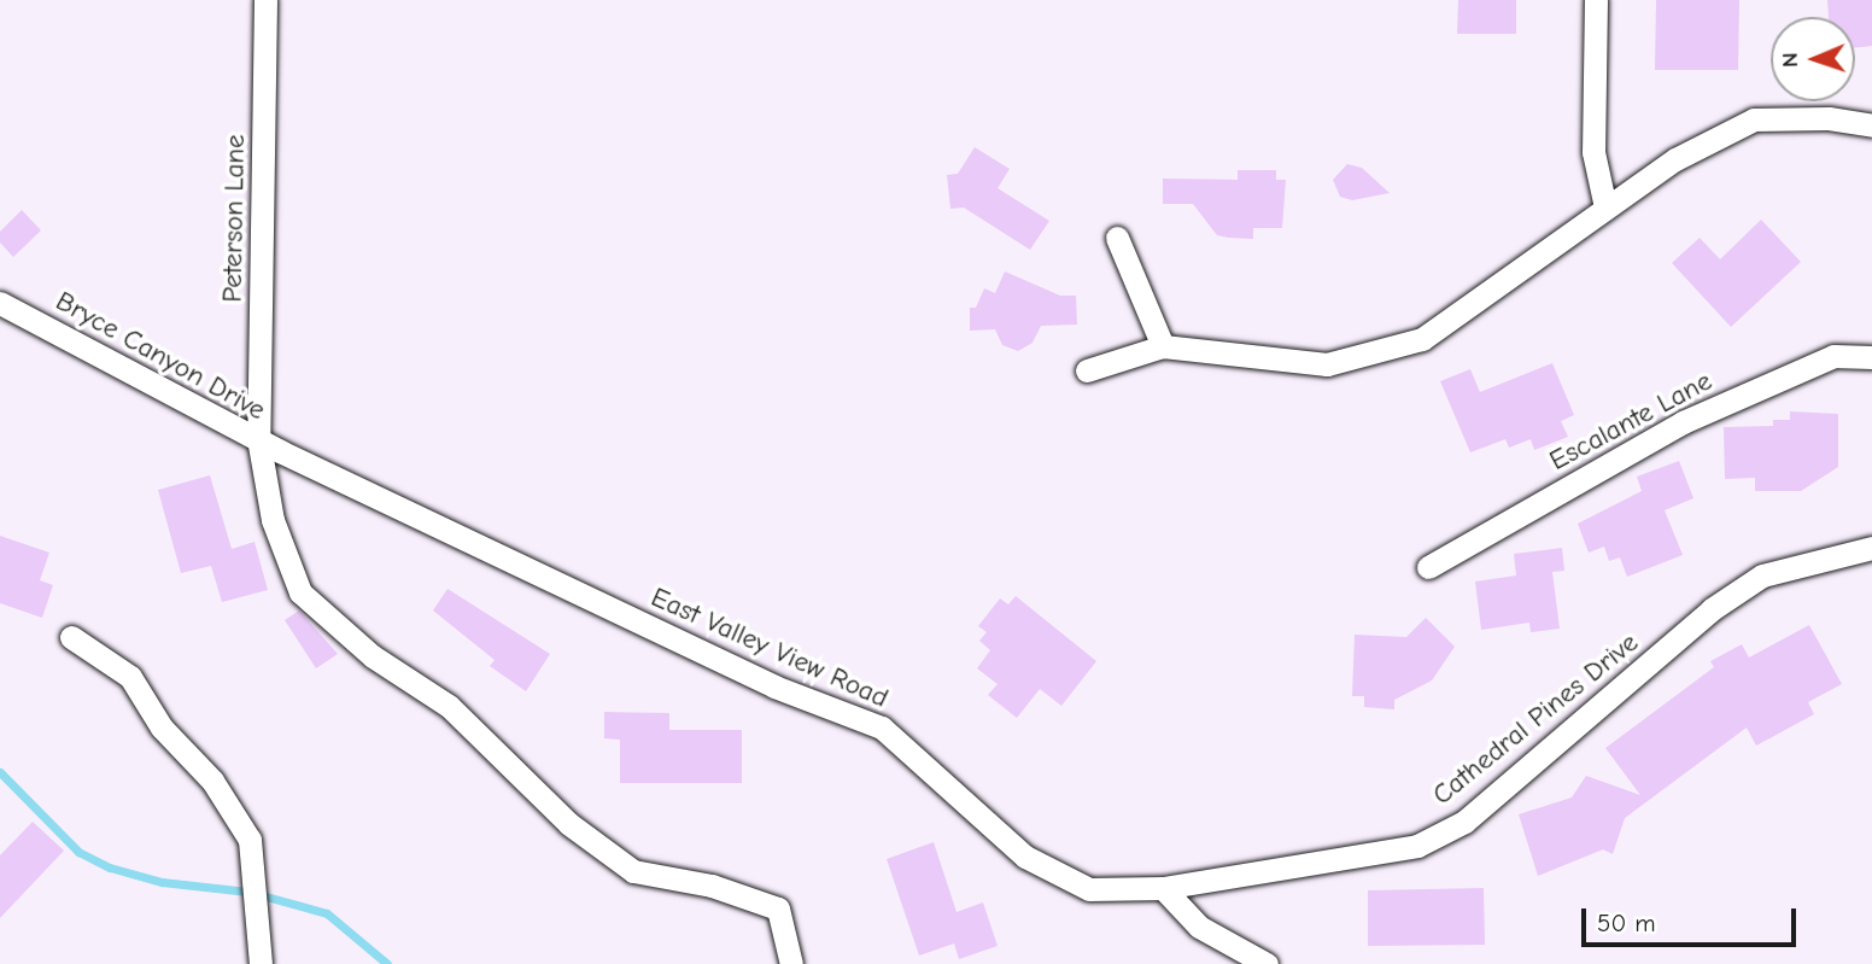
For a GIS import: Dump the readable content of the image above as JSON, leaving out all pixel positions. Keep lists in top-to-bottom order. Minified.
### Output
{"streets":{"street":["Peterson Lane","Bryce Canyon Drive","Escalante Lane","East Valley View Road","Cathedral Pines Drive"]},"crossings":[["Peterson Lane","Bryce Canyon Drive"],["Peterson Lane","East Valley View Road"],["Bryce Canyon Drive","East Valley View Road"],["East Valley View Road","Cathedral Pines Drive"]],"scale_bar":"50 m","north":"left"}
